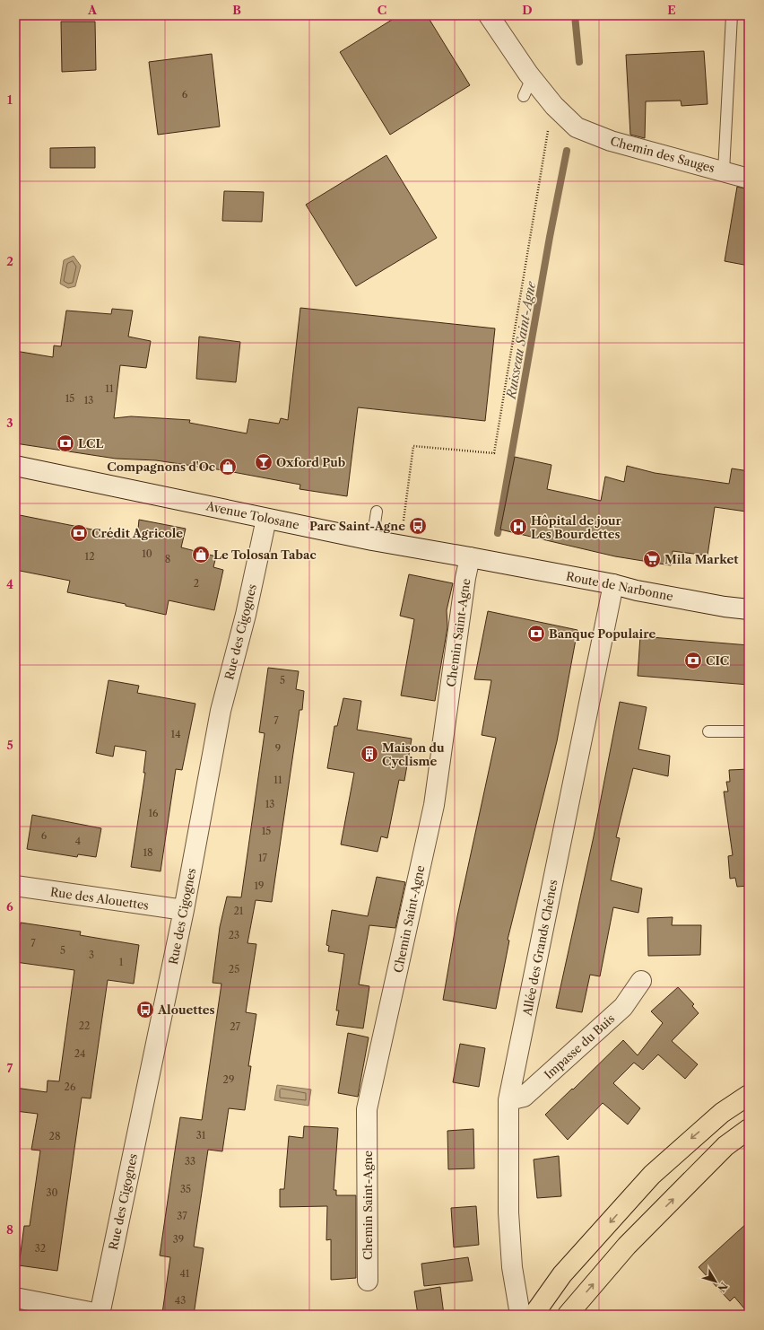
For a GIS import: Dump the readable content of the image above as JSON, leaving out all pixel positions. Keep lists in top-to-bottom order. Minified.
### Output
{"streets":{"street":["Chemin des Sauges","Avenue Tolosane","Route de Narbonne","Rue des Cigognes","Chemin Saint-Agne","Rue des Alouettes","Allée des Grands Chênes","Impasse du Buis"]},"crossings":[["Avenue Tolosane","Route de Narbonne"],["Avenue Tolosane","Rue des Cigognes"],["Avenue Tolosane","Chemin Saint-Agne"],["Route de Narbonne","Allée des Grands Chênes"],["Rue des Cigognes","Rue des Alouettes"],["Allée des Grands Chênes","Impasse du Buis"]],"water":["Ruisseau Saint-Agne"],"places":{"bank":["LCL","Crédit Agricole","Banque Populaire","CIC"],"bar":["Oxford Pub"],"shop":["Compagnons d'Oc","Le Tolosan Tabac"],"bus stop":["Parc Saint-Agne","Alouettes"],"hospital":["Hôpital de jour Les Bourdettes"],"supermarket":["Mila Market"],"building":["Maison du Cyclisme"]},"house_numbers":["6","11","15","13","10","12","8","2","5","7","14","9","11","13","16","15","6","4","18","17","19","21","23","7","5","3","1","25","22","27","24","29","26","31","28","33","35","30","37","39","32","41","43"],"north":"bottom right","grid":{"columns":["A","B","C","D","E"],"rows":["1","2","3","4","5","6","7","8"]}}
